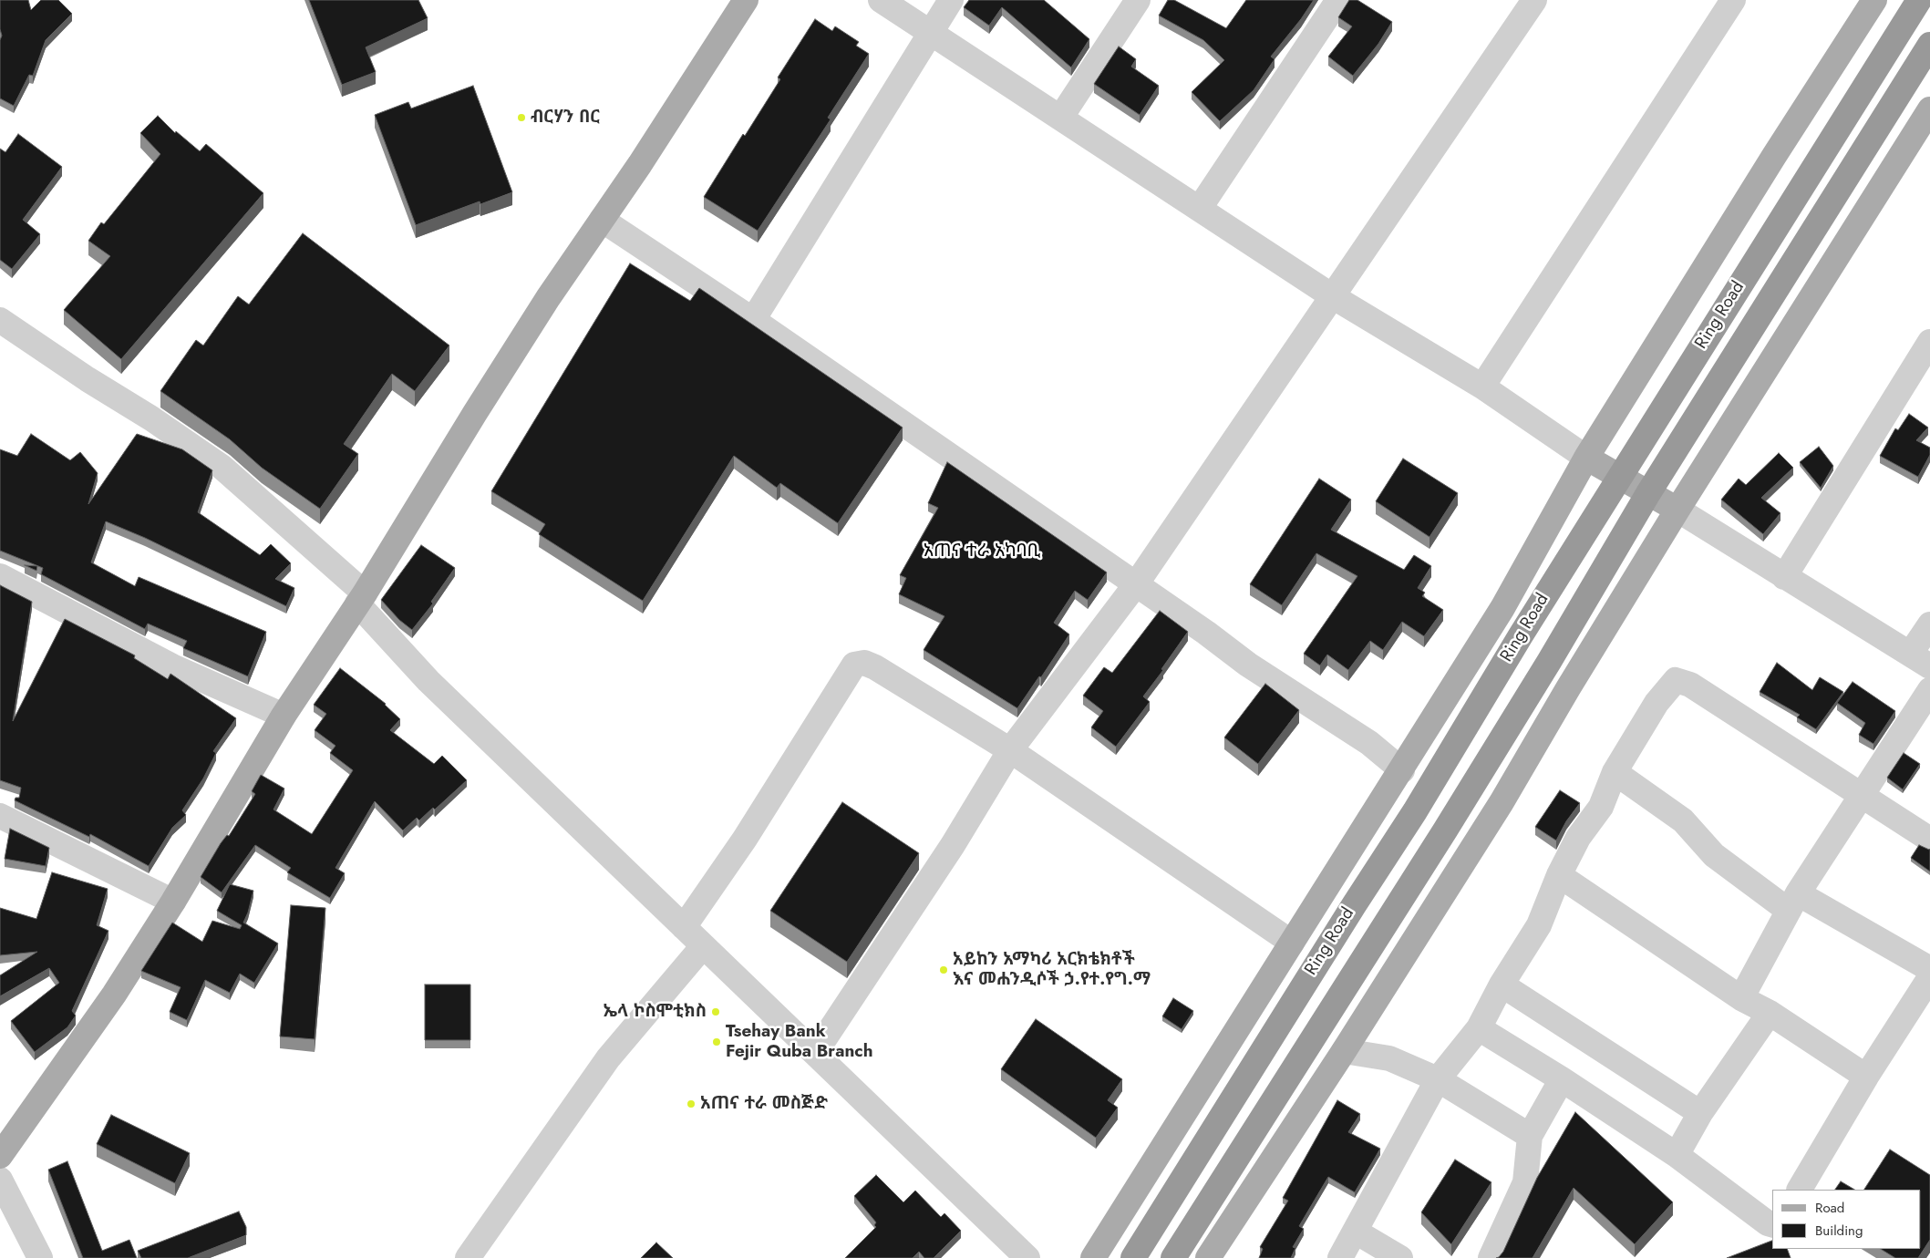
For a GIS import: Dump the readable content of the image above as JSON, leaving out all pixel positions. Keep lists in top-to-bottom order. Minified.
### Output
{"streets":{"highway":["Ring Road"]},"districts":["አጠና ተራ አካባቢ"],"places":["ብርሃን በር","አይከን አማካሪ አርክቴክቶች እና መሐንዲሶች ኃ.የተ.የግ.ማ","ኤላ ኮስሞቲክስ","Tsehay Bank Fejir Quba Branch","አጠና ተራ መስጅድ"],"legend":["Road","Building"]}
